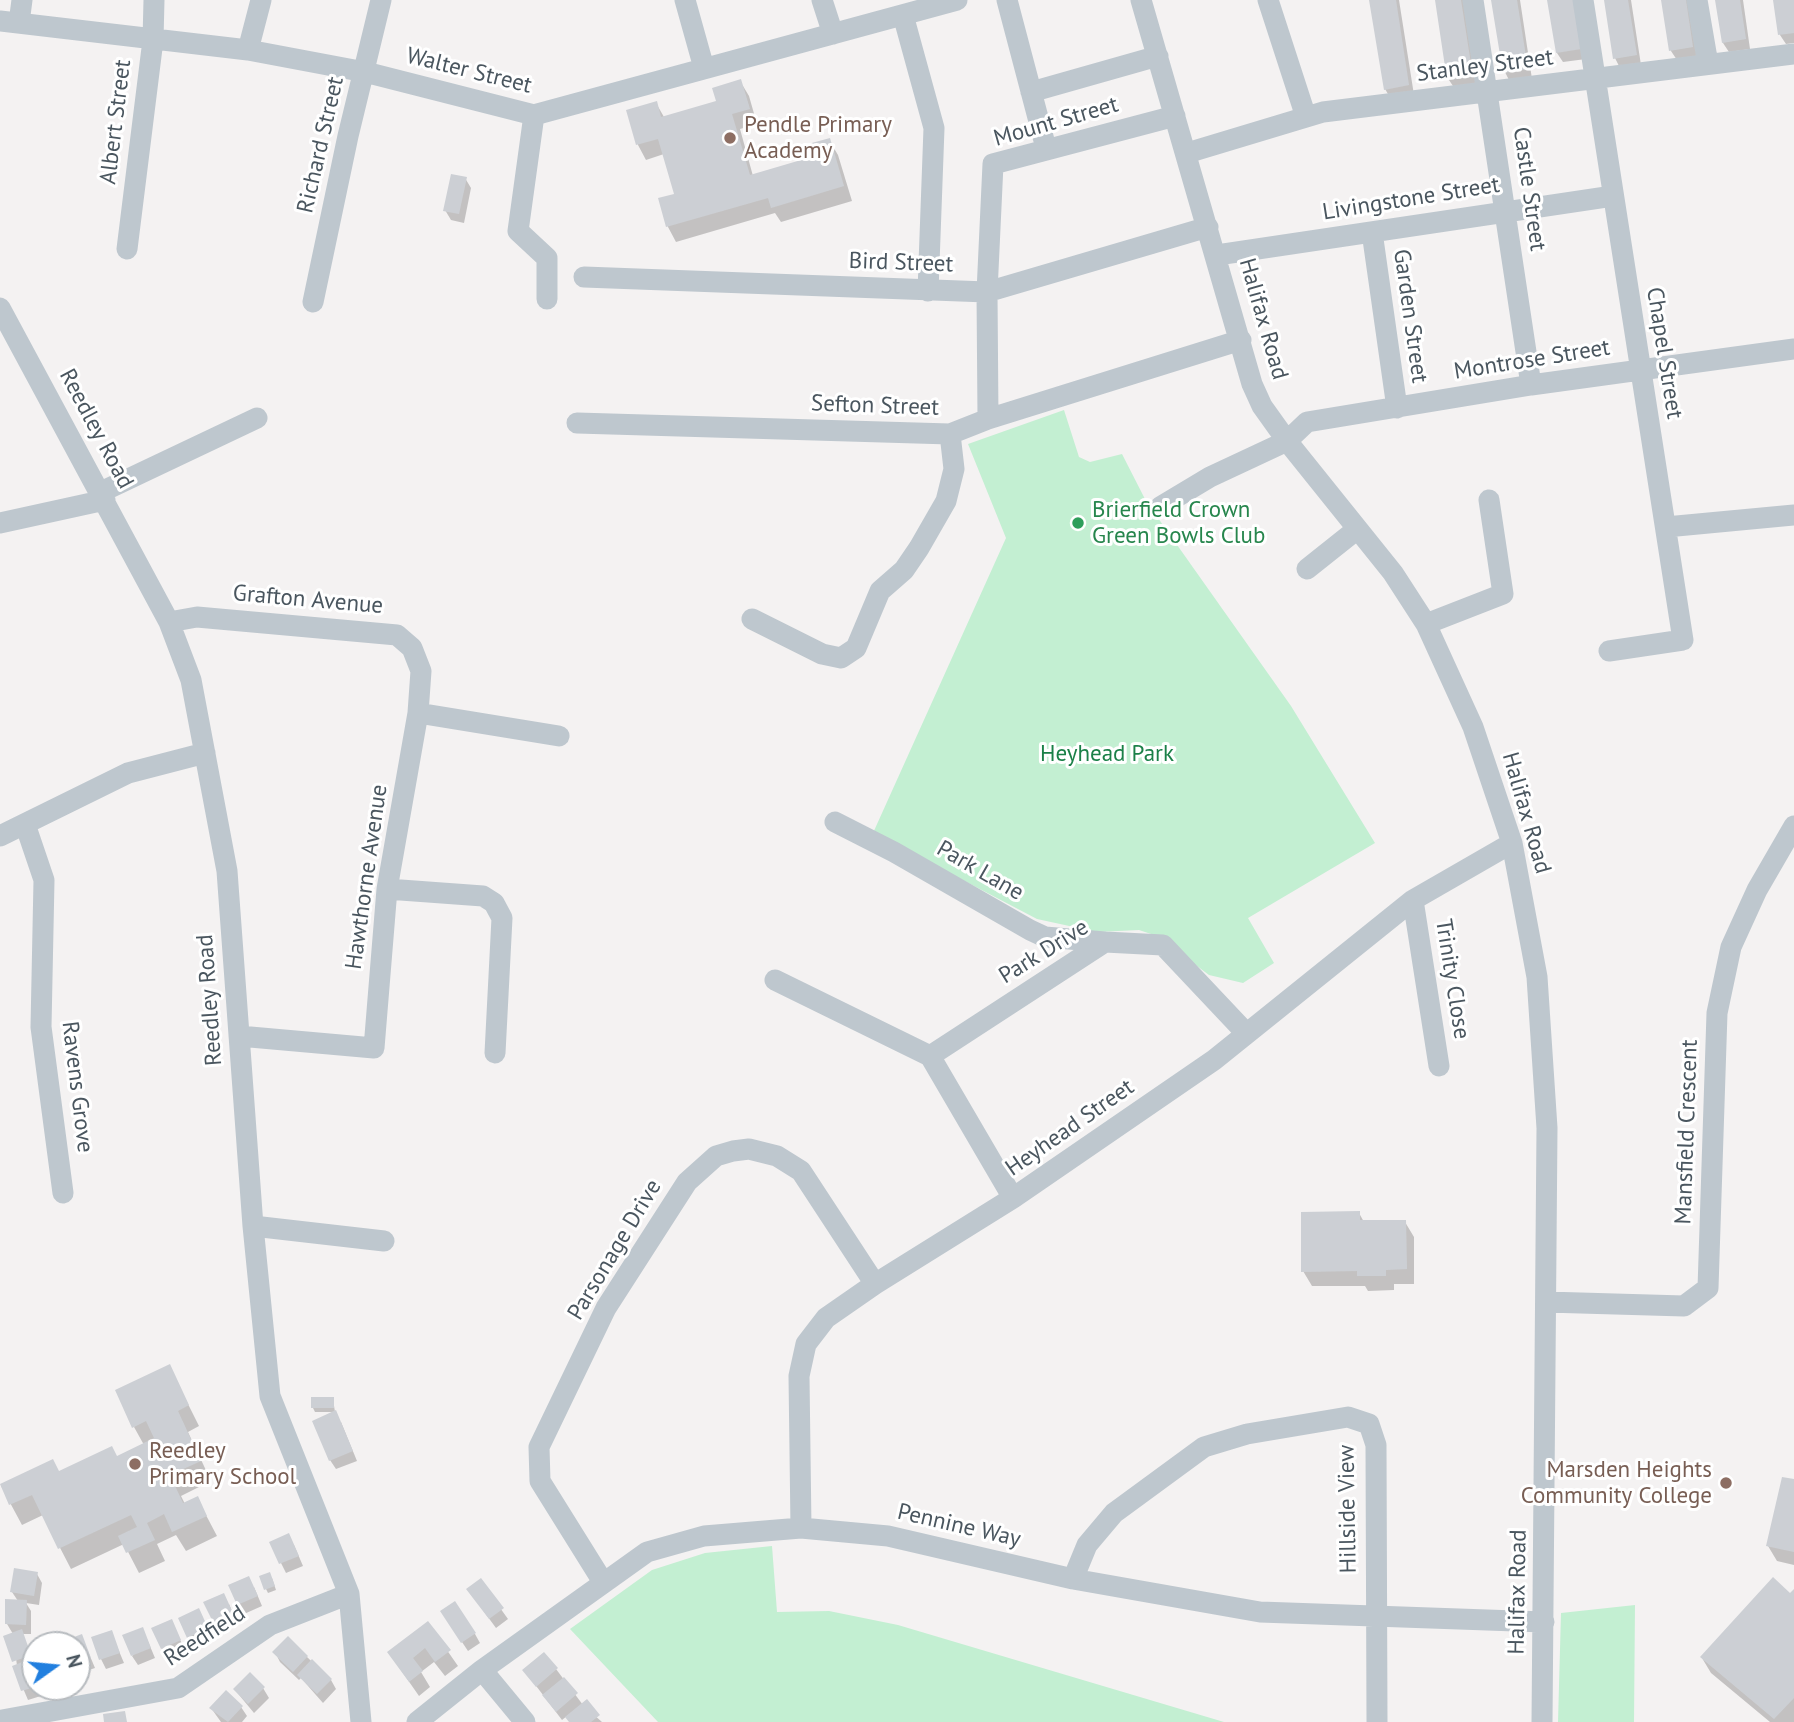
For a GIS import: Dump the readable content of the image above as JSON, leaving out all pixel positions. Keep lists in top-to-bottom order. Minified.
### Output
{"streets":{"street":["Stanley Street","Walter Street","Albert Street","Mount Street","Richard Street","Castle Street","Livingstone Street","Bird Street","Garden Street","Halifax Road","Chapel Street","Montrose Street","Sefton Street","Reedley Road","Grafton Avenue","Park Lane","Hawthorne Avenue","Park Drive","Trinity Close","Ravens Grove","Heyhead Street","Mansfield Crescent","Parsonage Drive","Hillside View","Pennine Way","Reedfield"]},"crossings":[["Stanley Street","Castle Street"],["Stanley Street","Halifax Road"],["Stanley Street","Chapel Street"],["Walter Street","Albert Street"],["Walter Street","Richard Street"],["Mount Street","Bird Street"],["Mount Street","Halifax Road"],["Mount Street","Sefton Street"],["Castle Street","Livingstone Street"],["Castle Street","Montrose Street"],["Livingstone Street","Garden Street"],["Livingstone Street","Halifax Road"],["Livingstone Street","Chapel Street"],["Bird Street","Halifax Road"],["Garden Street","Montrose Street"],["Halifax Road","Montrose Street"],["Halifax Road","Sefton Street"],["Halifax Road","Heyhead Street"],["Halifax Road","Mansfield Crescent"],["Halifax Road","Pennine Way"],["Chapel Street","Montrose Street"],["Reedley Road","Grafton Avenue"],["Reedley Road","Hawthorne Avenue"],["Reedley Road","Reedfield"],["Grafton Avenue","Hawthorne Avenue"],["Park Lane","Park Drive"],["Park Drive","Heyhead Street"],["Trinity Close","Heyhead Street"],["Heyhead Street","Parsonage Drive"],["Heyhead Street","Pennine Way"],["Parsonage Drive","Pennine Way"],["Hillside View","Pennine Way"]],"parks":["Heyhead Park"],"places":["Pendle Primary Academy","Brierfield Crown Green Bowls Club","Reedley Primary School","Marsden Heights Community College"],"north":"right"}
